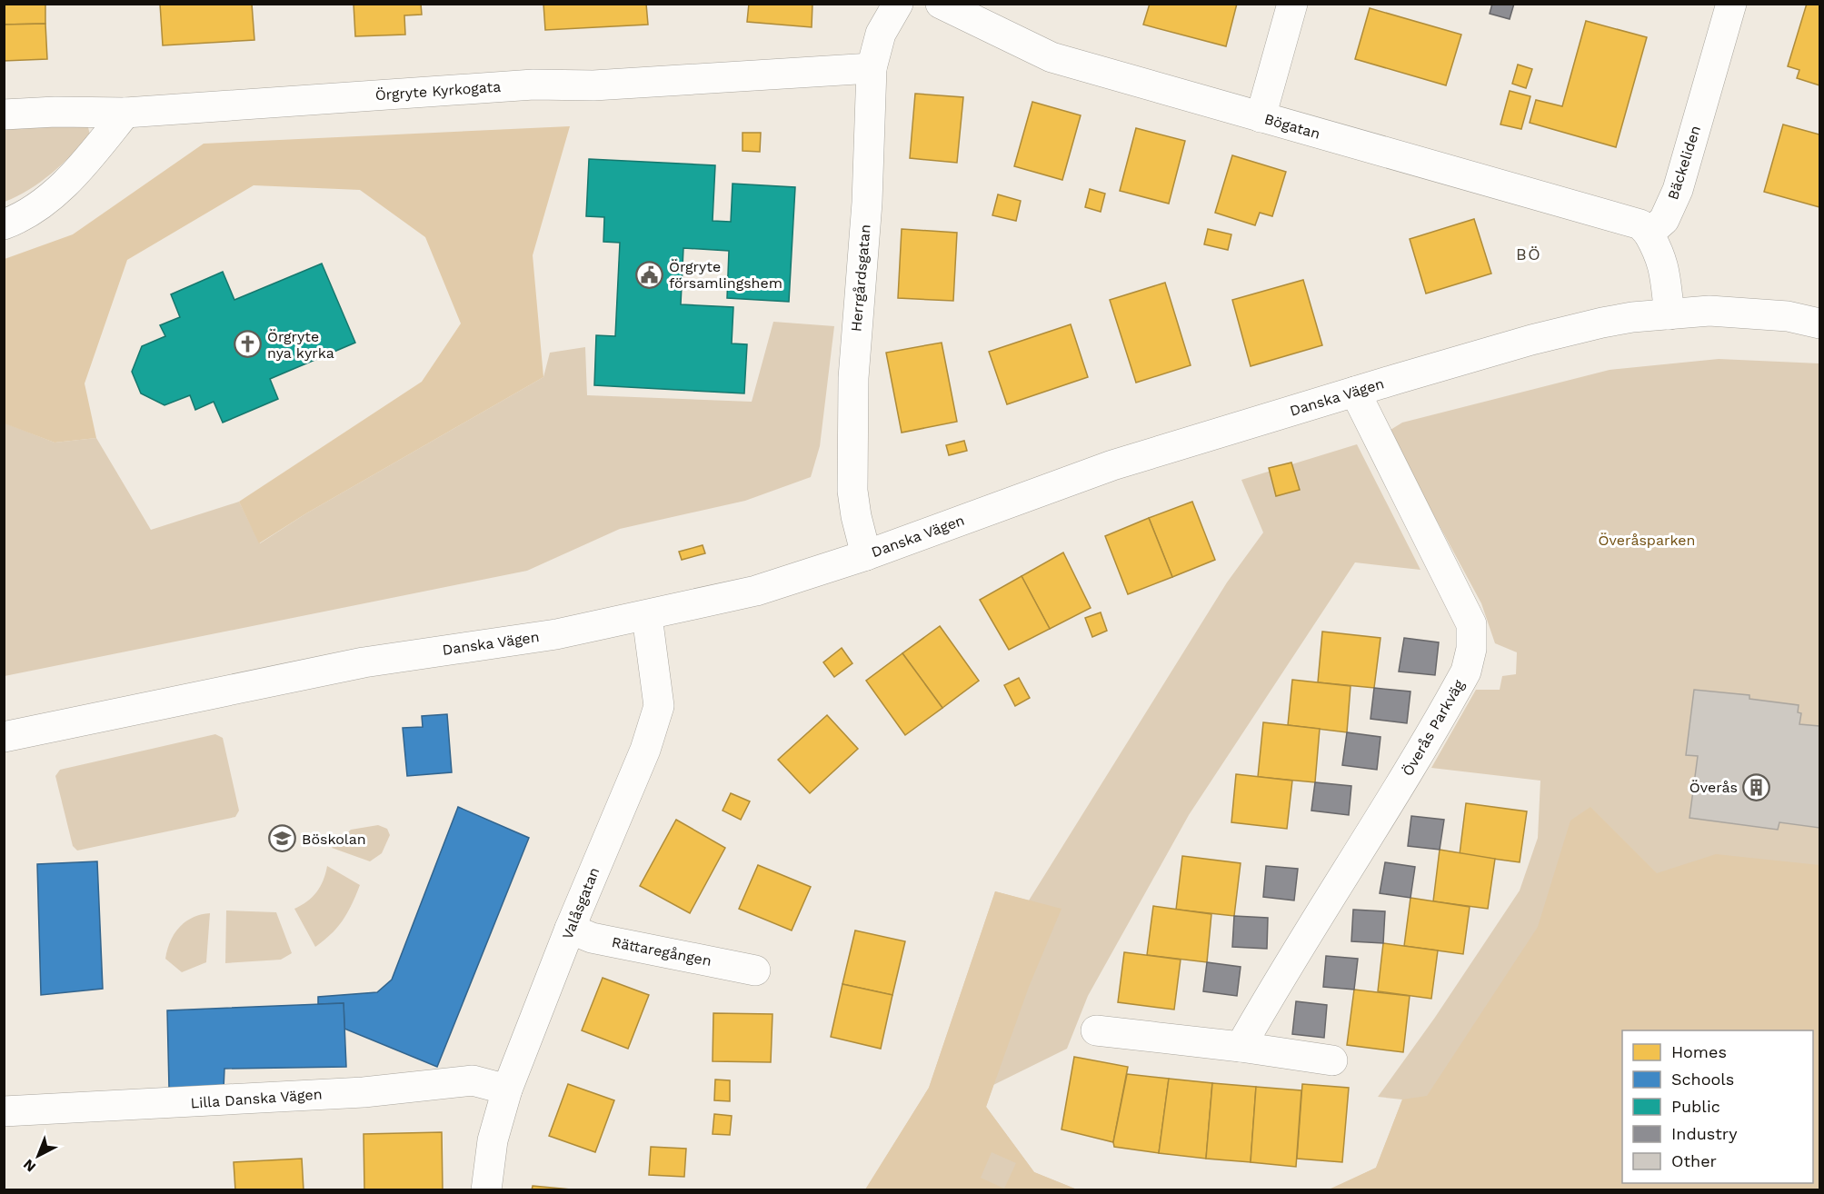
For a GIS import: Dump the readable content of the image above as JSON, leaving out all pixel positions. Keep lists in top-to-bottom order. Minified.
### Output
{"streets":{"street":["Örgryte Kyrkogata","Bögatan","Bäckeliden","Herrgårdsgatan","Danska Vägen","Överås Parkväg","Valåsgatan","Rättaregången","Lilla Danska Vägen"]},"crossings":[["Örgryte Kyrkogata","Herrgårdsgatan"],["Bögatan","Bäckeliden"],["Herrgårdsgatan","Danska Vägen"],["Danska Vägen","Överås Parkväg"],["Danska Vägen","Valåsgatan"],["Valåsgatan","Rättaregången"],["Valåsgatan","Lilla Danska Vägen"]],"districts":["BÖ"],"parks":["Överåsparken"],"places":{"public building":["Örgryte församlingshem"],"church":["Örgryte nya kyrka"],"building":["Överås"],"school or university":["Böskolan"]},"legend":["Homes","Schools","Public","Industry","Other"],"north":"bottom left"}
